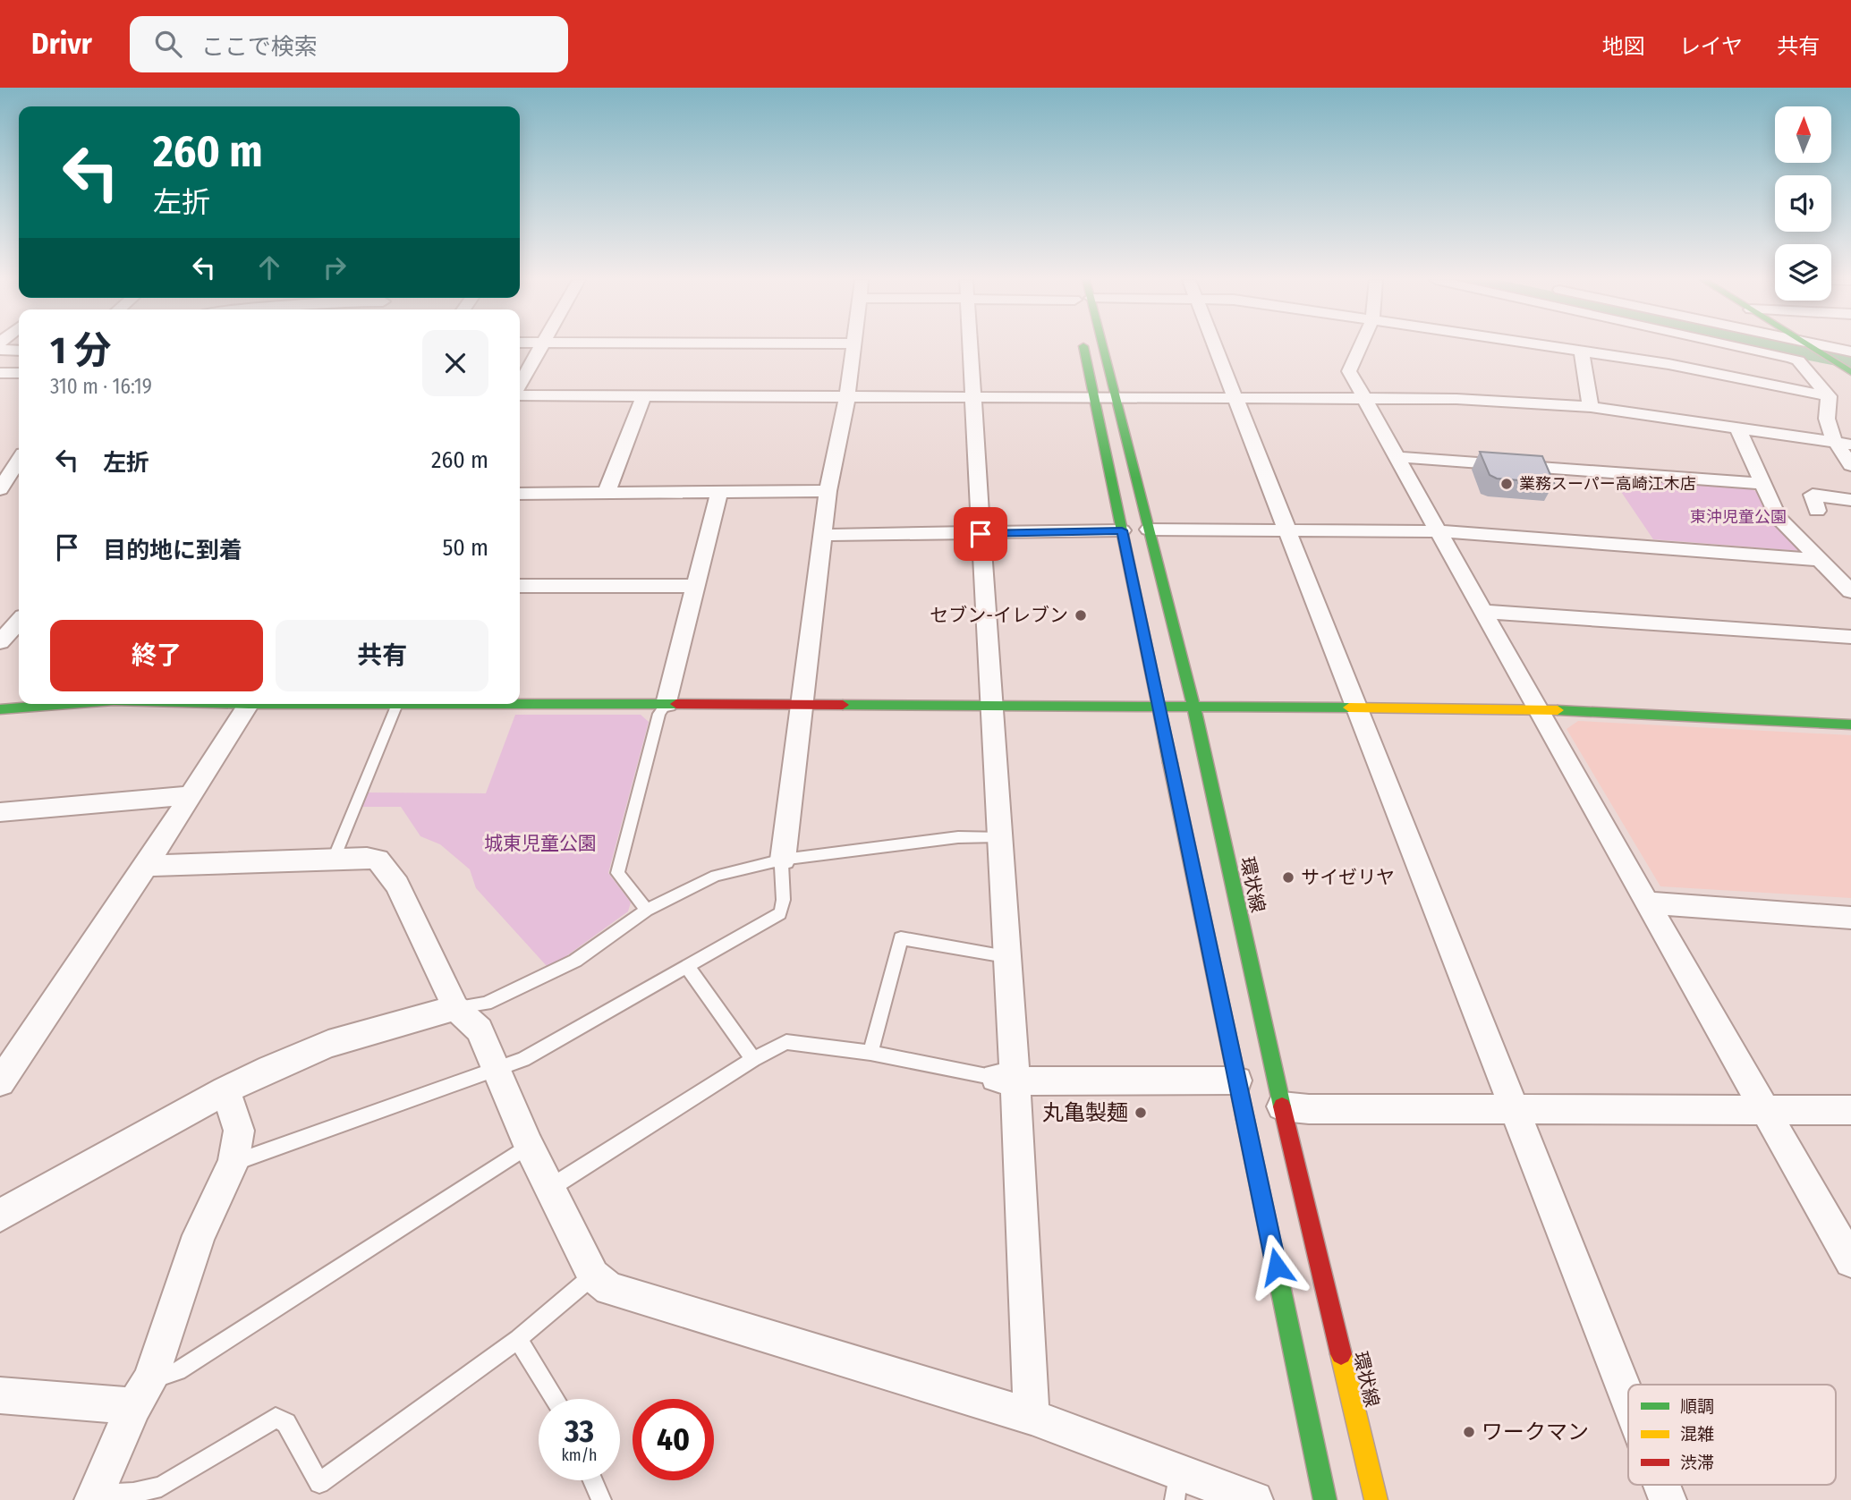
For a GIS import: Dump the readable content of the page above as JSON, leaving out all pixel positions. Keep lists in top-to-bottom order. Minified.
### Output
{"streets":{"street":["環状線"]},"parks":["東沖児童公園","城東児童公園"],"places":["業務スーパー高崎江木店","セブン-イレブン","サイゼリヤ","丸亀製麺","ワークマン"],"legend":["順調","混雑","渋滞"],"north":"top","page":{"header":"Drivr","search":"ここで検索","nav":["地図","レイヤ","共有"],"turn":["260 m","左折"],"heading":["1 分","310 m · 16:19"],"list":[{"name":"左折","value":"260 m"},{"name":"目的地に到着","value":"50 m"}],"buttons":["終了","共有"],"speed":"33 km/h","limit":"40"}}
